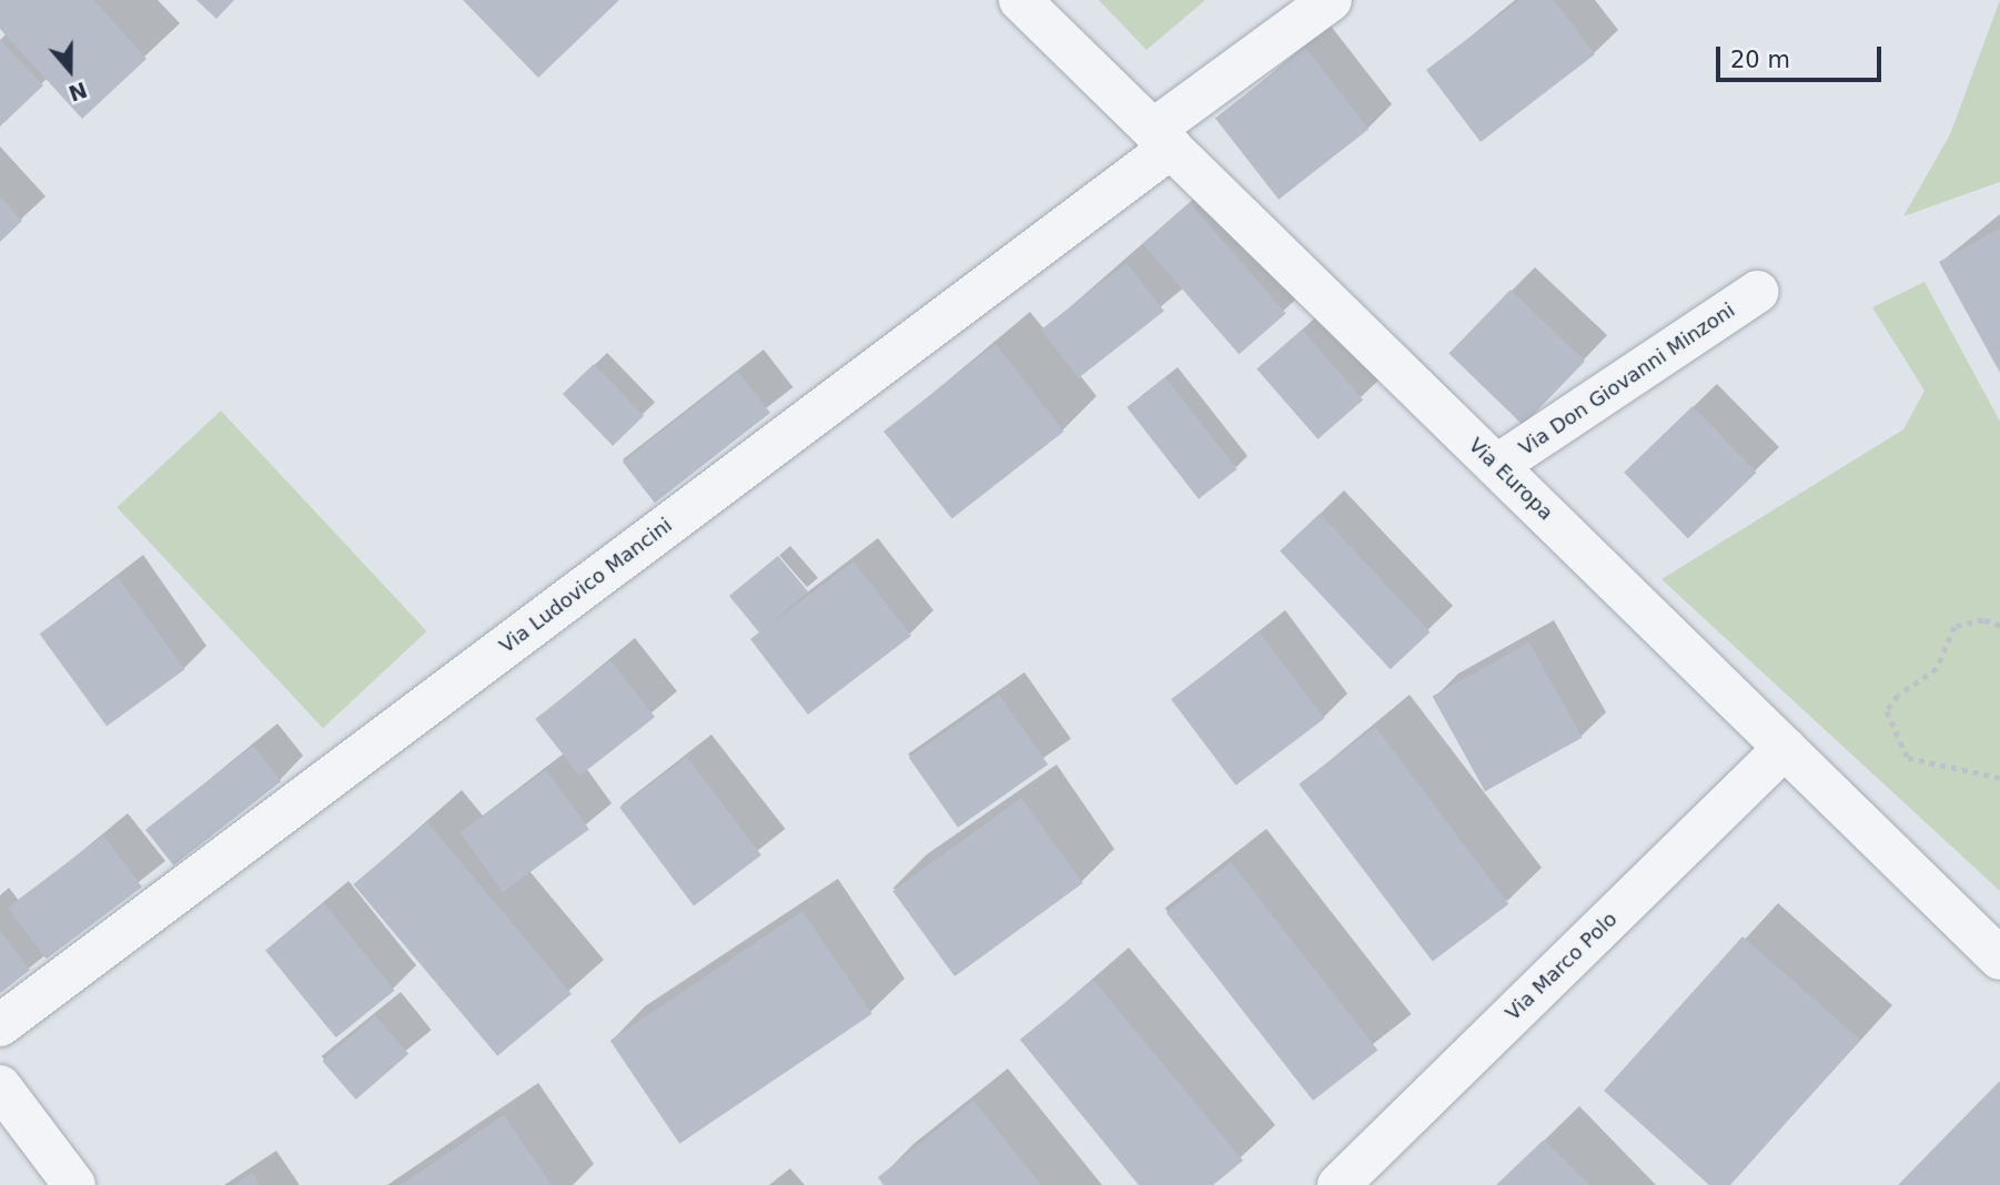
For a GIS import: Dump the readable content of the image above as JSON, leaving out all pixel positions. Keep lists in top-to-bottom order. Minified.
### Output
{"streets":{"street":["Via Don Giovanni Minzoni","Via Europa","Via Ludovico Mancini","Via Marco Polo"]},"crossings":[["Via Don Giovanni Minzoni","Via Europa"],["Via Europa","Via Ludovico Mancini"],["Via Europa","Via Marco Polo"]],"scale_bar":"20 m","north":"bottom"}
